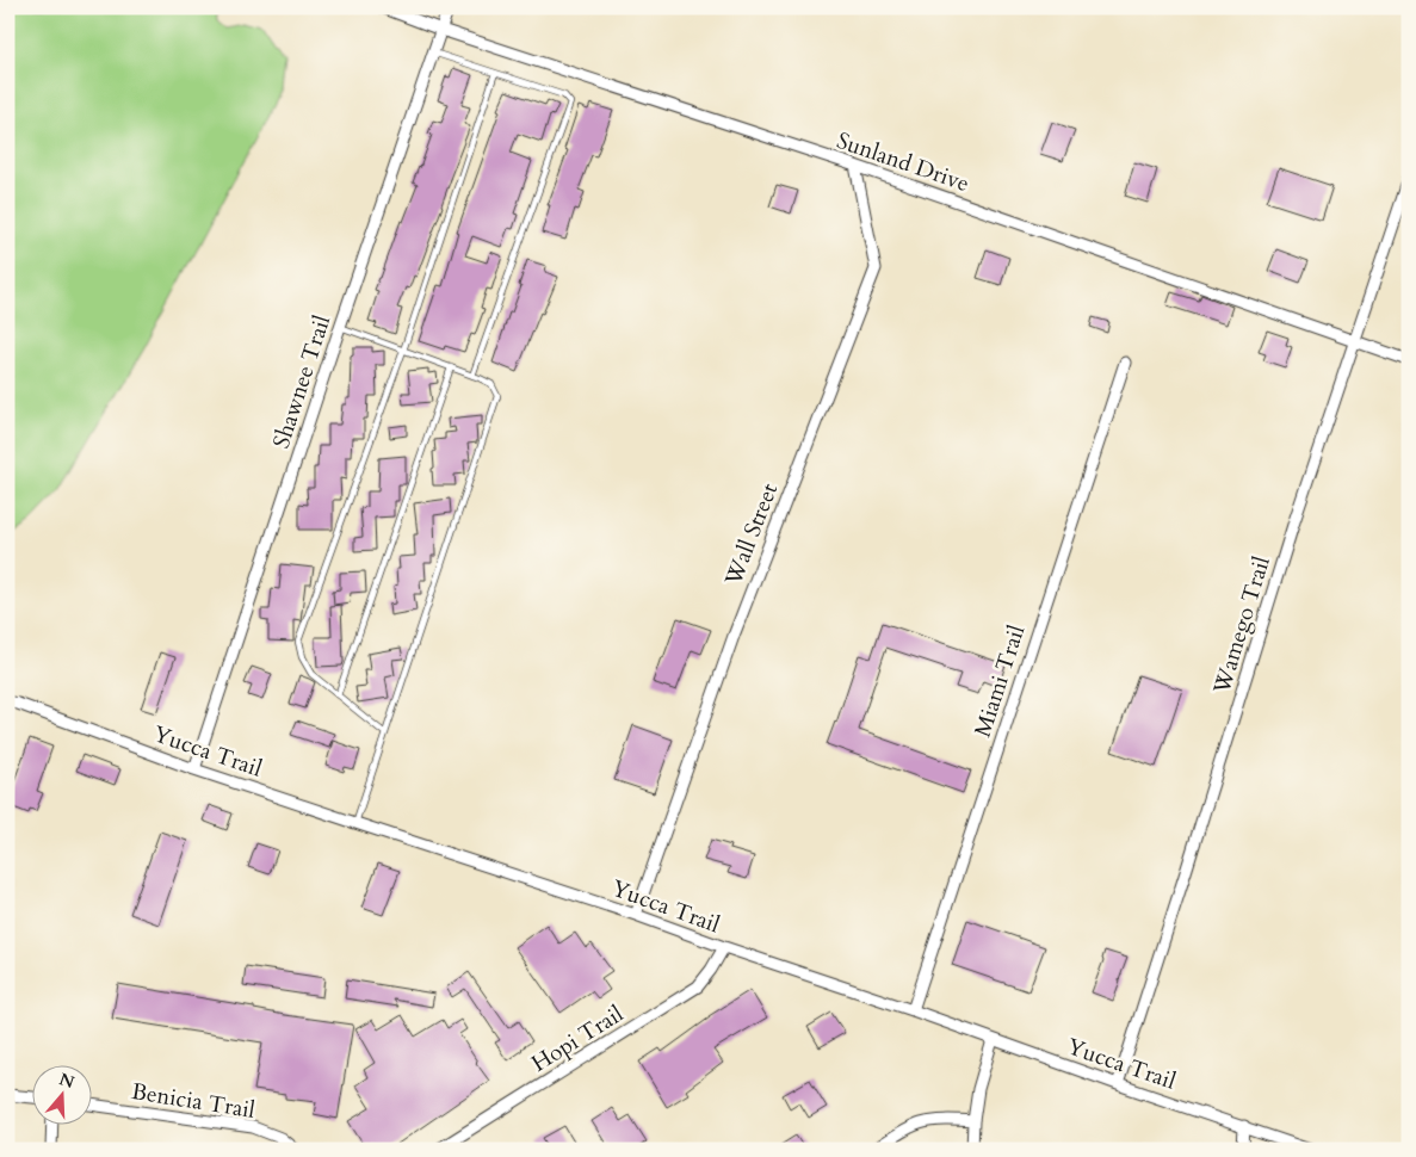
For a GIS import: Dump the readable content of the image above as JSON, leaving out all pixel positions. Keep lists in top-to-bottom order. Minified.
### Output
{"streets":{"street":["Sunland Drive","Shawnee Trail","Wall Street","Wamego Trail","Miami Trail","Yucca Trail","Hopi Trail","Benicia Trail"]},"crossings":[["Sunland Drive","Shawnee Trail"],["Sunland Drive","Wall Street"],["Sunland Drive","Wamego Trail"],["Shawnee Trail","Yucca Trail"],["Wall Street","Yucca Trail"],["Wamego Trail","Yucca Trail"],["Miami Trail","Yucca Trail"],["Yucca Trail","Hopi Trail"]],"north":"top"}
